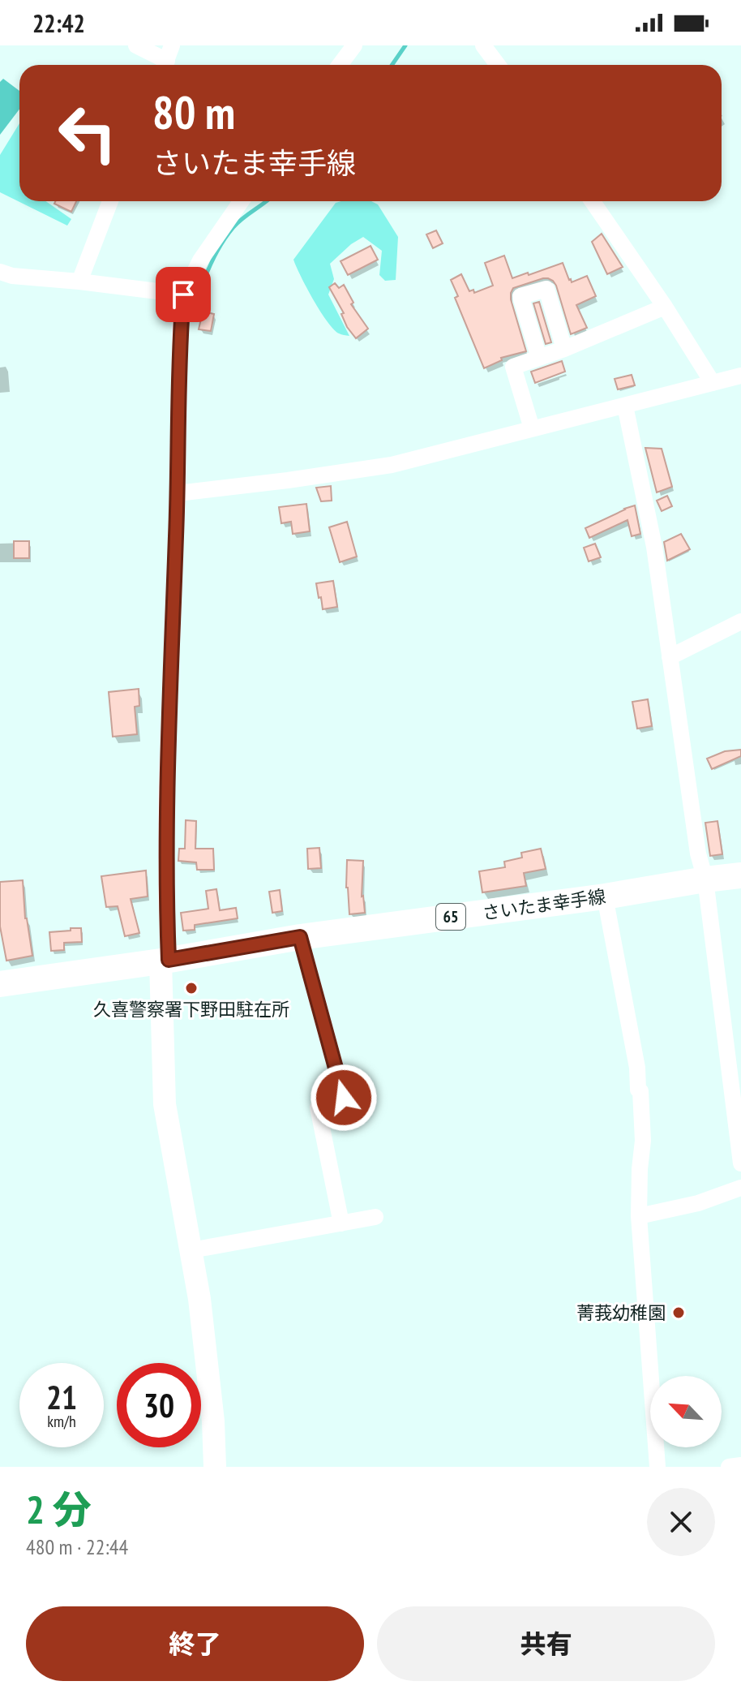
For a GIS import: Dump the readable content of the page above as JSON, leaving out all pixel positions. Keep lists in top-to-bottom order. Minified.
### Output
{"streets":{"main road":["さいたま幸手線","65"]},"places":["久喜警察署下野田駐在所","菁莪幼稚園"],"north":"top left","page":{"status":"22:42","turn":["80 m","さいたま幸手線"],"speed":"21 km/h","limit":"30","heading":["2 分","480 m · 22:44"],"buttons":["終了","共有"]}}
